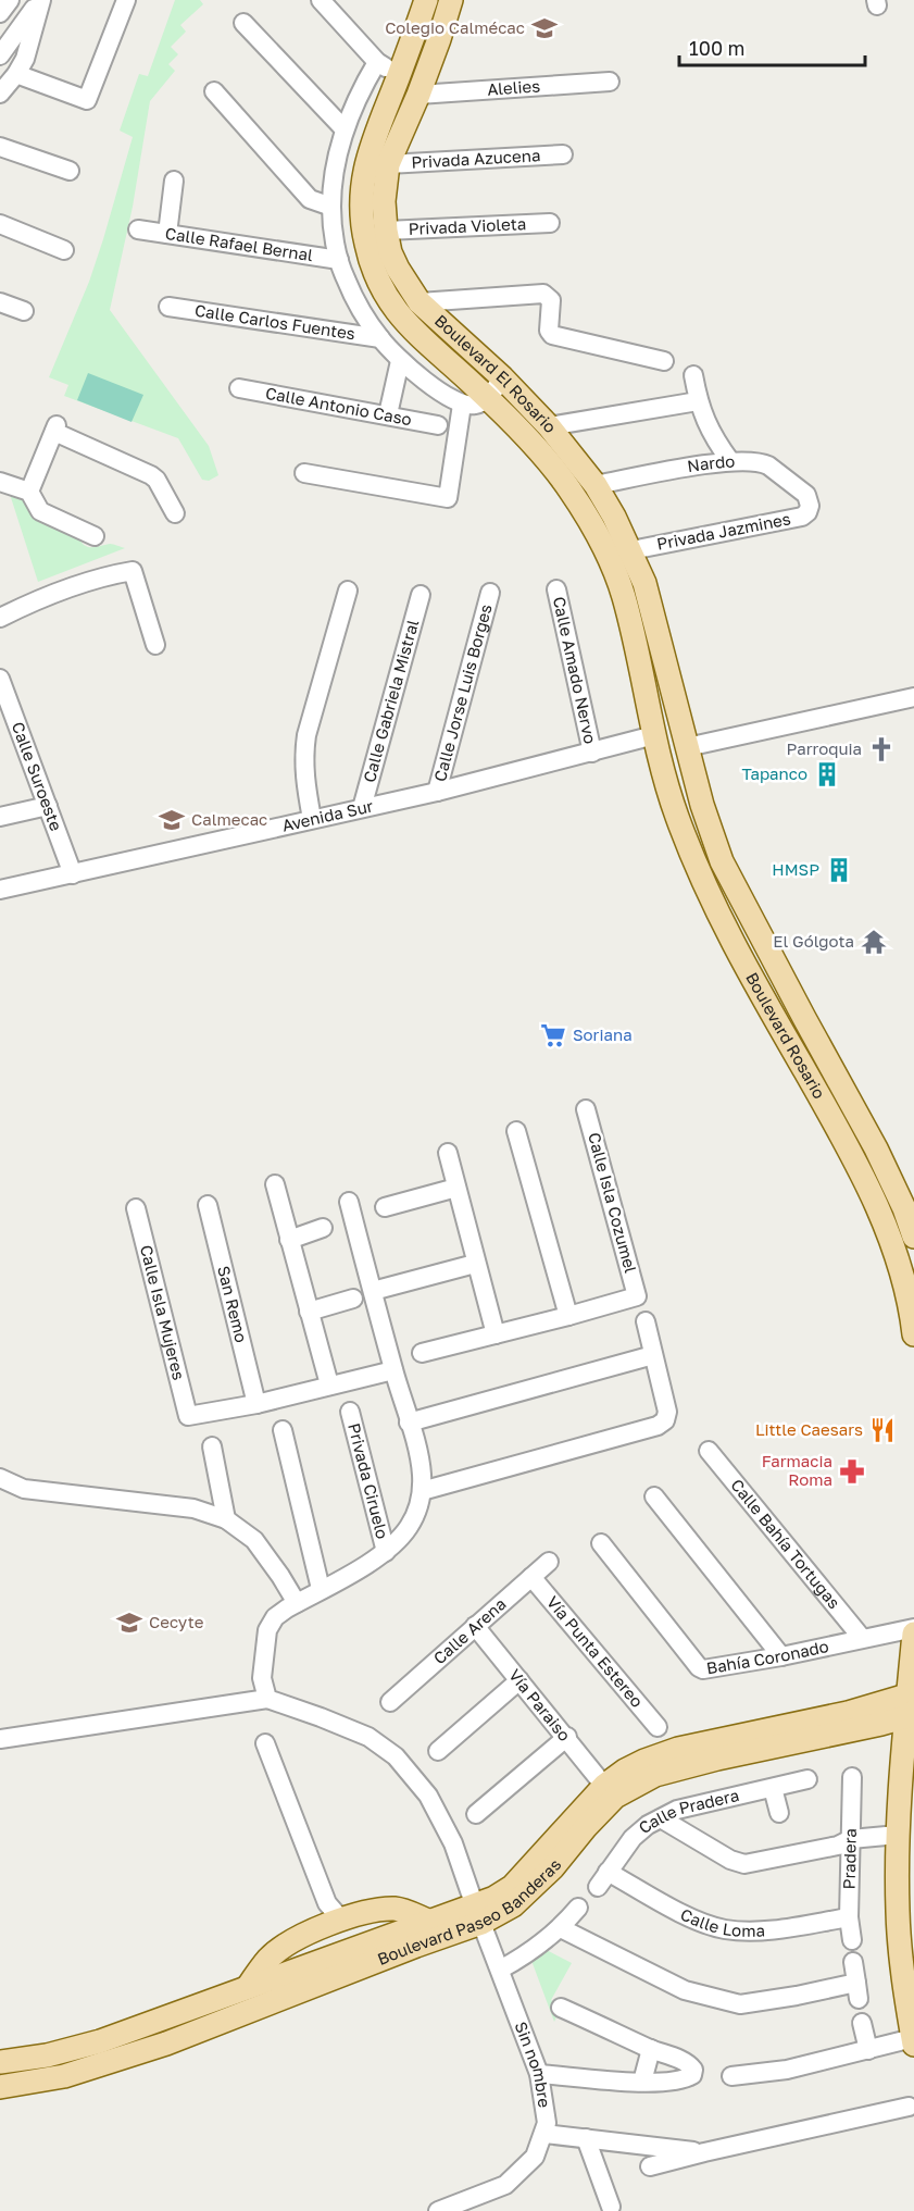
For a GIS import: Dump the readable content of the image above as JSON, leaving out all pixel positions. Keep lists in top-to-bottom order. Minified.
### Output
{"streets":{"main road":["Boulevard El Rosario","Boulevard Rosario","Boulevard Paseo Banderas"],"street":["Alelies","Privada Azucena","Privada Violeta","Calle Rafael Bernal","Calle Carlos Fuentes","Calle Antonio Caso","Nardo","Privada Jazmines","Calle Amado Nervo","Calle Jorse Luis Borges","Calle Gabriela Mistral","Calle Suroeste","Avenida Sur","Calle Isla Cozumel","San Remo","Calle Isla Mujeres","Privada Ciruelo","Calle Bahía Tortugas","Calle Arena","Vía Punta Estereo","Bahía Coronado","Vía Paraiso","Calle Pradera","Pradera","Calle Loma","Sin nombre"]},"crossings":[["Alelies","Boulevard El Rosario"],["Privada Azucena","Boulevard El Rosario"],["Privada Violeta","Boulevard El Rosario"],["Boulevard El Rosario","Nardo"],["Boulevard El Rosario","Privada Jazmines"],["Boulevard El Rosario","Avenida Sur"],["Boulevard El Rosario","Boulevard Rosario"],["Nardo","Privada Jazmines"],["Calle Amado Nervo","Avenida Sur"],["Calle Jorse Luis Borges","Avenida Sur"],["Calle Gabriela Mistral","Avenida Sur"],["Calle Suroeste","Avenida Sur"],["Avenida Sur","Boulevard Rosario"],["San Remo","Calle Isla Mujeres"],["Calle Bahía Tortugas","Bahía Coronado"],["Calle Arena","Vía Punta Estereo"],["Calle Arena","Vía Paraiso"],["Vía Paraiso","Boulevard Paseo Banderas"],["Calle Pradera","Calle Loma"],["Pradera","Calle Loma"],["Boulevard Paseo Banderas","Sin nombre"]],"places":{"school or university":["Colegio Calmécac","Calmecac","Cecyte"],"church":["Parroquia"],"building":["Tapanco","HMSP"],"temple":["El Gólgota"],"supermarket":["Soriana"],"restaurant":["Little Caesars"],"pharmacy":["Farmacia Roma"]},"scale_bar":"100 m"}
